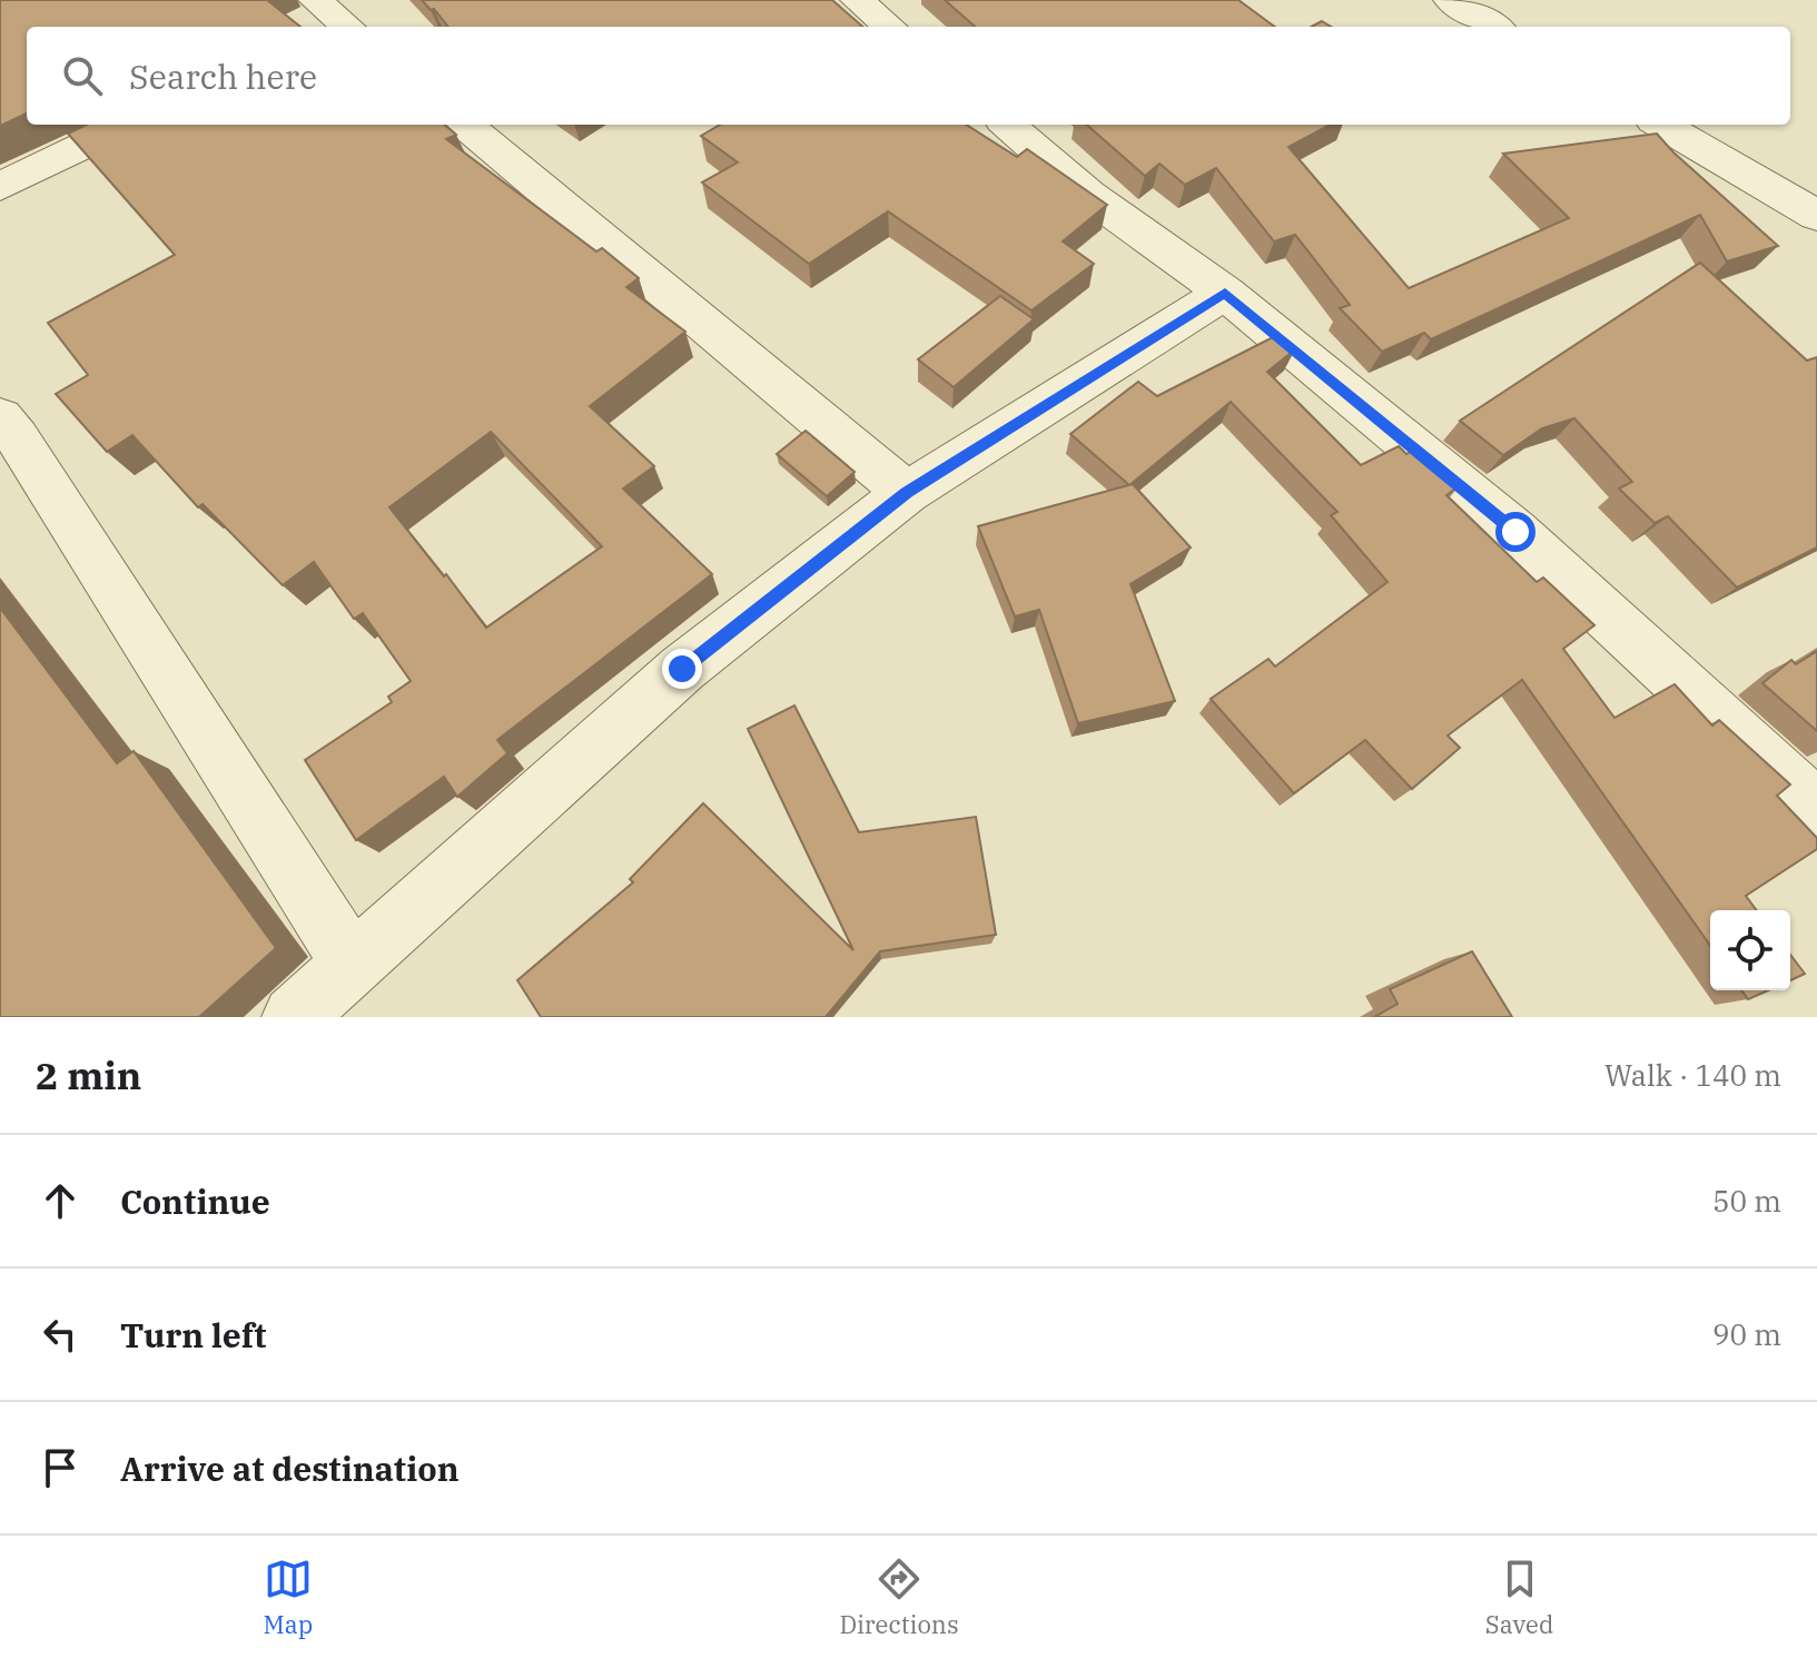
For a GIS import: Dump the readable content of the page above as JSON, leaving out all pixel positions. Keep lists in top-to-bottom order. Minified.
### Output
{"page":{"search":"Search here","heading":["2 min","Walk · 140 m"],"list":[["Continue","50 m"],["Turn left","90 m"],"Arrive at destination"],"nav":["Map","Directions","Saved"]}}
